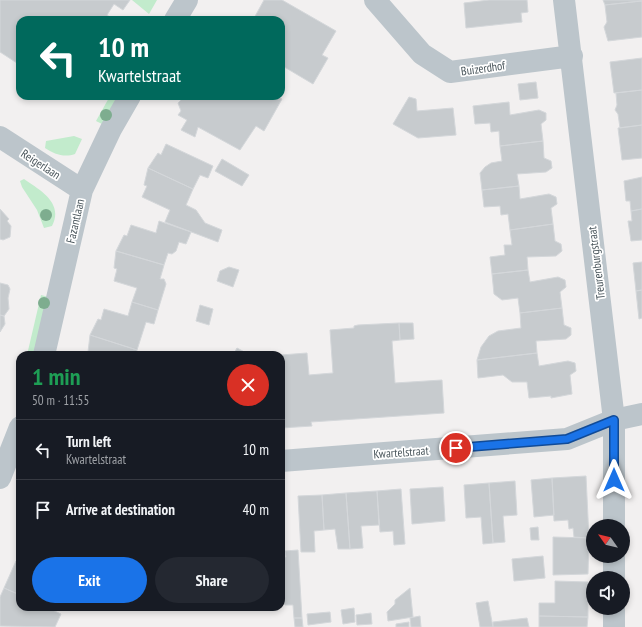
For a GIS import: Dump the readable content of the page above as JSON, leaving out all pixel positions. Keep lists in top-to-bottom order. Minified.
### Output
{"streets":{"street":["Buizerdhof","Reigerlaan","Fazantlaan","Treurenburgstraat","Kwartelstraat"]},"crossings":[["Buizerdhof","Treurenburgstraat"],["Reigerlaan","Fazantlaan"],["Treurenburgstraat","Kwartelstraat"]],"north":"top left","page":{"turn":["10 m","Kwartelstraat"],"heading":["1 min","50 m · 11:55"],"list":[{"name":"Turn left","note":"Kwartelstraat","value":"10 m"},{"name":"Arrive at destination","value":"40 m"}],"buttons":["Exit","Share"]}}
